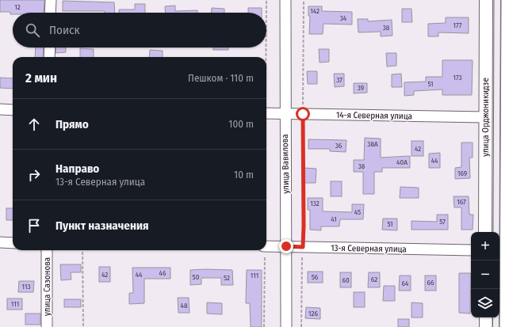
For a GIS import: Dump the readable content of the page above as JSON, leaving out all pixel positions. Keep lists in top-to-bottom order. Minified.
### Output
{"streets":{"main road":["улица Орджоникидзе"],"street":["14-я Северная улица","улица Вавилова","13-я Северная улица","улица Сазонова"]},"crossings":[["14-я Северная улица","улица Орджоникидзе"],["14-я Северная улица","улица Вавилова"],["улица Вавилова","13-я Северная улица"]],"house_numbers":["12","142","34","177","38","173","37","51","39","38A","36","42","44","40А","38","169","167","132","45","41","57","51","46","42","44","111","50","56","52","62","60","66","64","113","111","48","126"],"page":{"search":"Поиск","heading":["2 мин","Пешком · 110 m"],"list":[["Прямо","100 m"],["Направо","13-я Северная улица","10 m"],"Пункт назначения"],"map_buttons":["+","−"]}}
